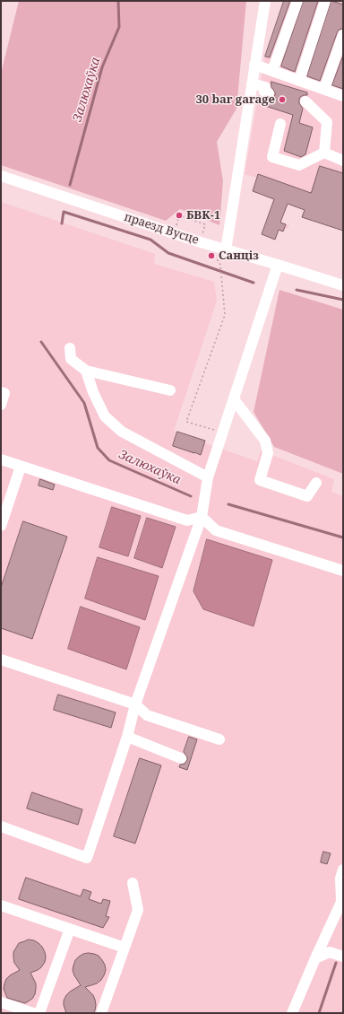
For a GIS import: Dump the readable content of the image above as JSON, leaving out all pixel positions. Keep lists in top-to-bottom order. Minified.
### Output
{"streets":{"street":["праезд Вусце"]},"water":["Залюхаўка"],"places":["30 bar garage","БВК-1","Санціз"]}
